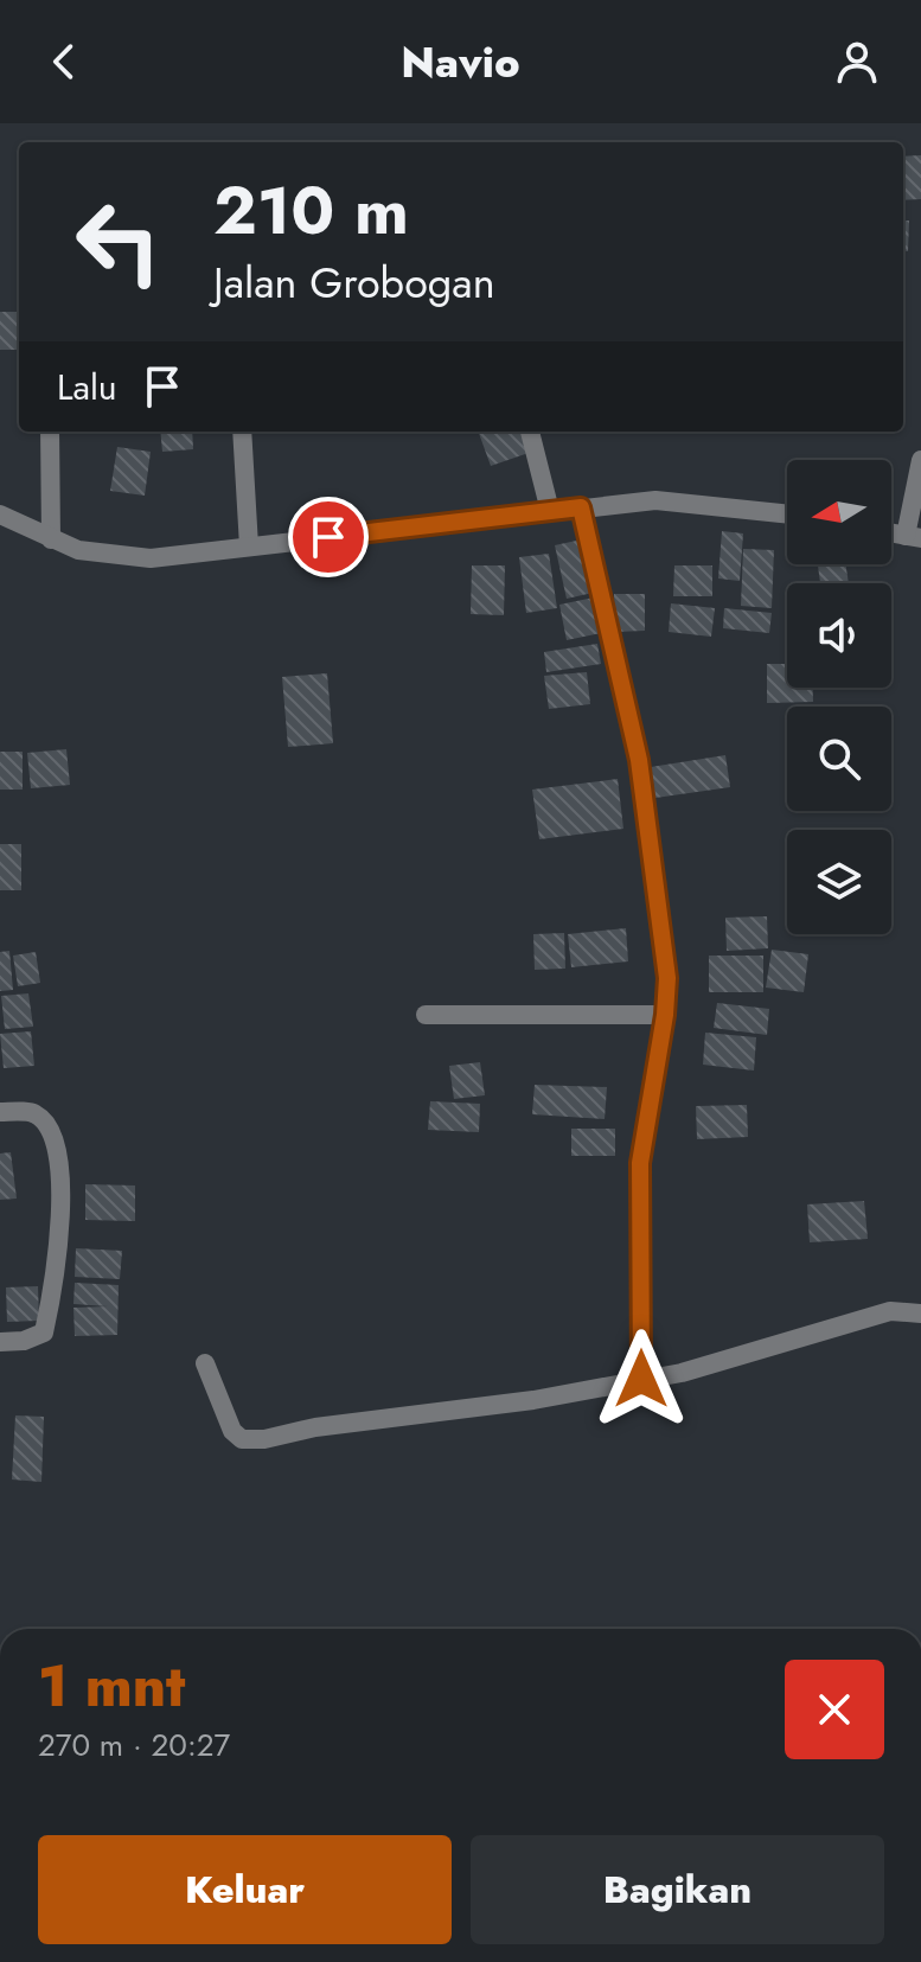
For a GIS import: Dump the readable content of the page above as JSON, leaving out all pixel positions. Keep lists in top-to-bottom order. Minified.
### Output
{"north":"left","page":{"header":"Navio","turn":["210 m","Jalan Grobogan"],"then":"Lalu","heading":["1 mnt","270 m · 20:27"],"buttons":["Keluar","Bagikan"]}}
